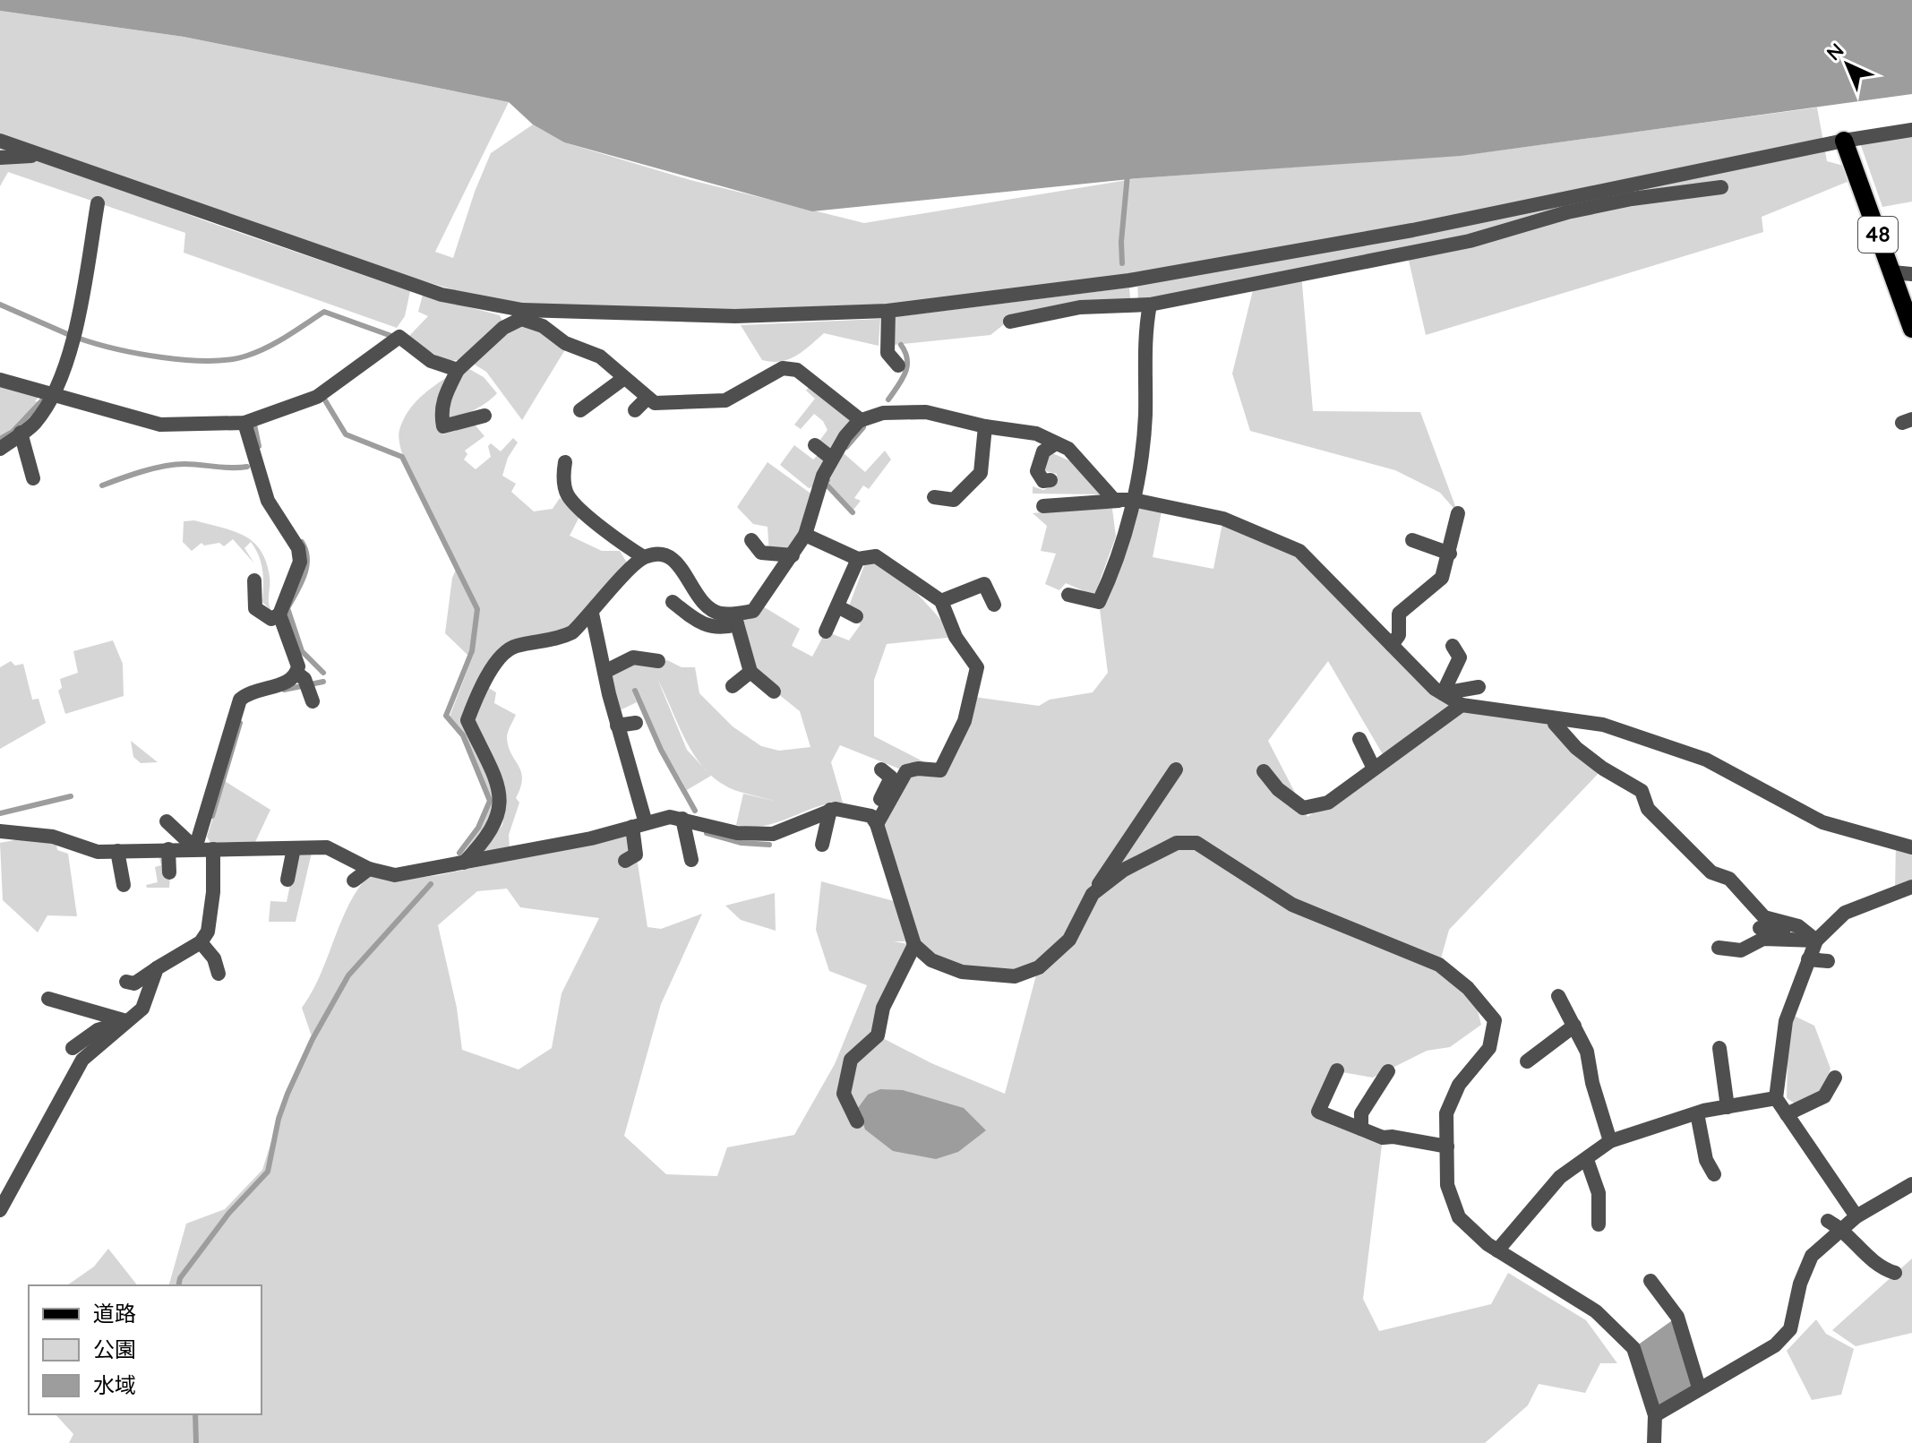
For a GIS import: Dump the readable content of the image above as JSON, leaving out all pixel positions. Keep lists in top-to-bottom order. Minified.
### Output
{"streets":{"main road":["48"]},"legend":["道路","公園","水域"],"north":"top left"}
